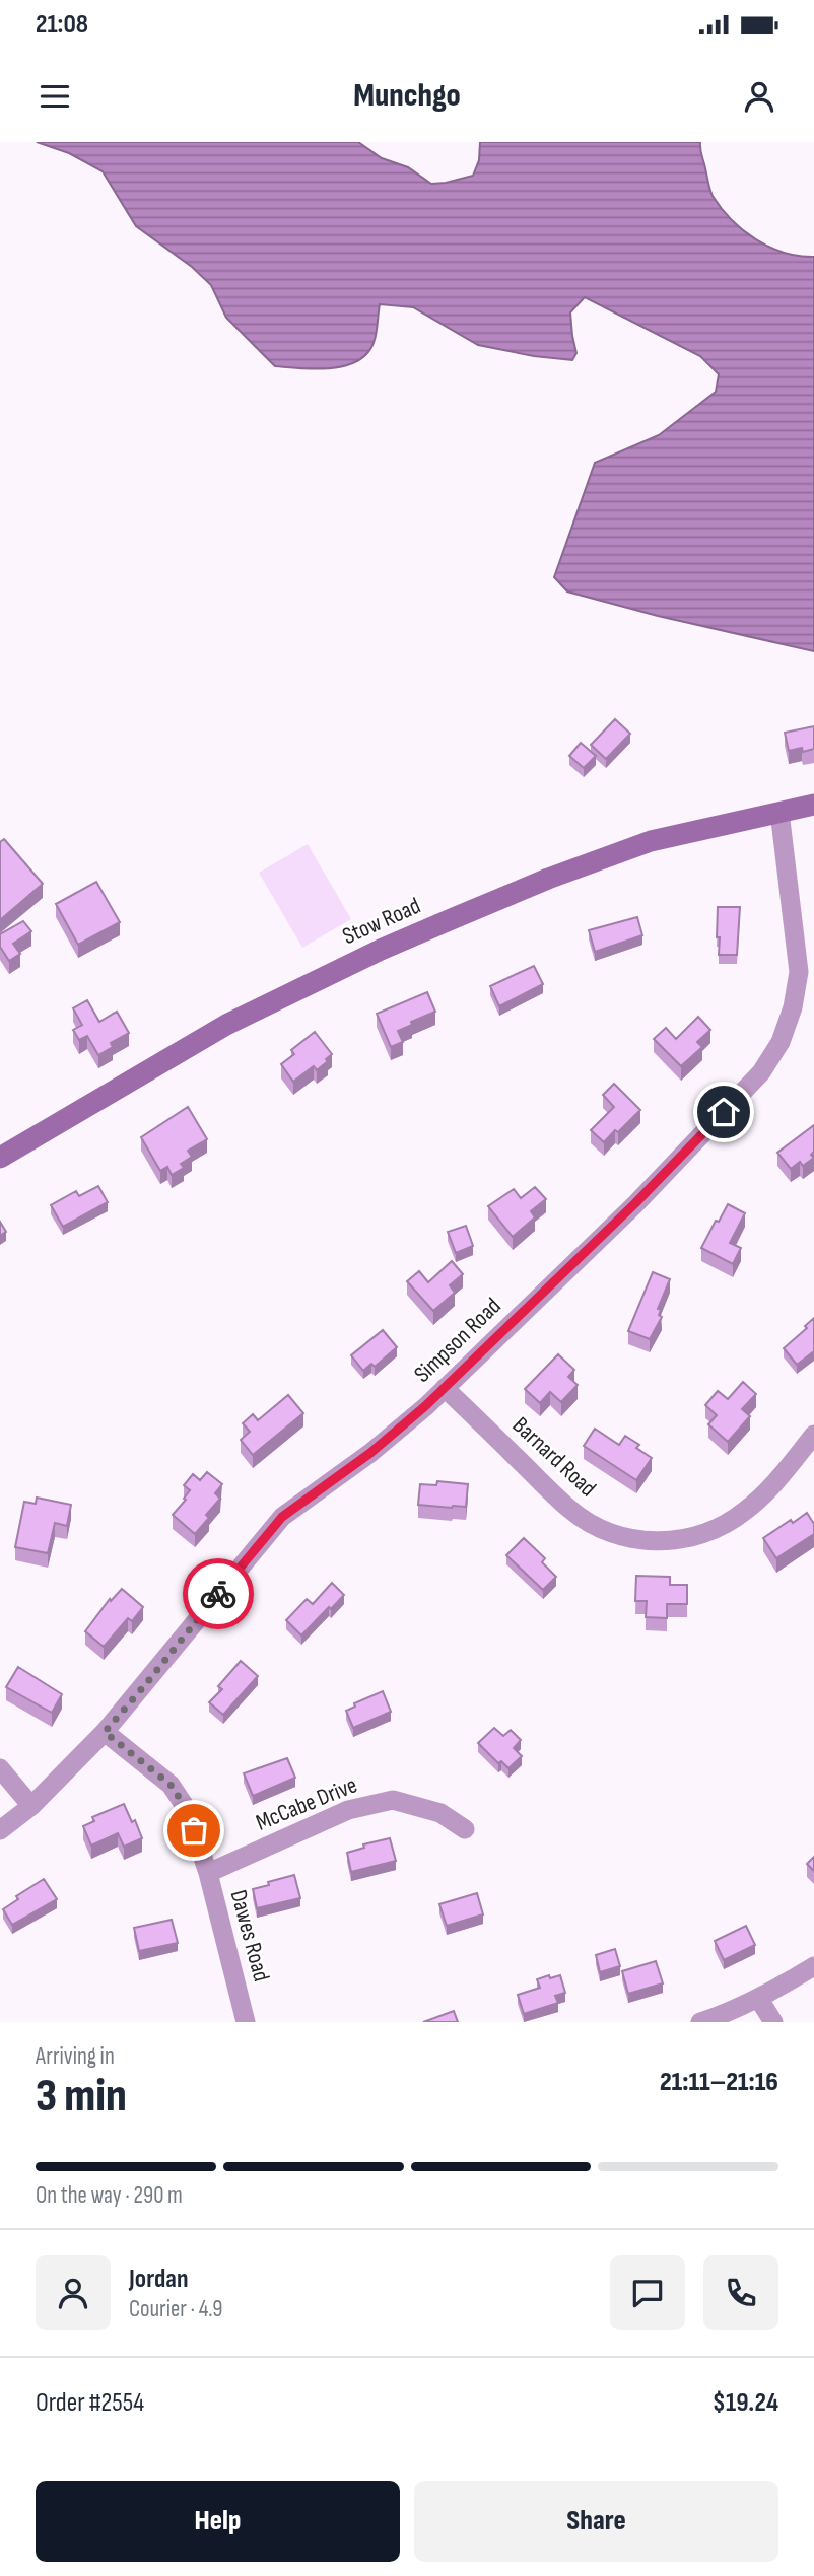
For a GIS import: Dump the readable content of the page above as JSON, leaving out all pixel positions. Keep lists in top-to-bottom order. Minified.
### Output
{"streets":{"street":["Stow Road","Simpson Road","Barnard Road","McCabe Drive","Dawes Road"]},"crossings":[["Stow Road","Simpson Road"],["Simpson Road","Barnard Road"],["Simpson Road","Dawes Road"],["McCabe Drive","Dawes Road"]],"page":{"status":"21:08","header":"Munchgo","heading":["3 min","Arriving in","21:11–21:16"],"panel":["Jordan","Courier · 4.9","Order #2554","$19.24"],"bar":"On the way · 290 m","buttons":["Help","Share"]}}
